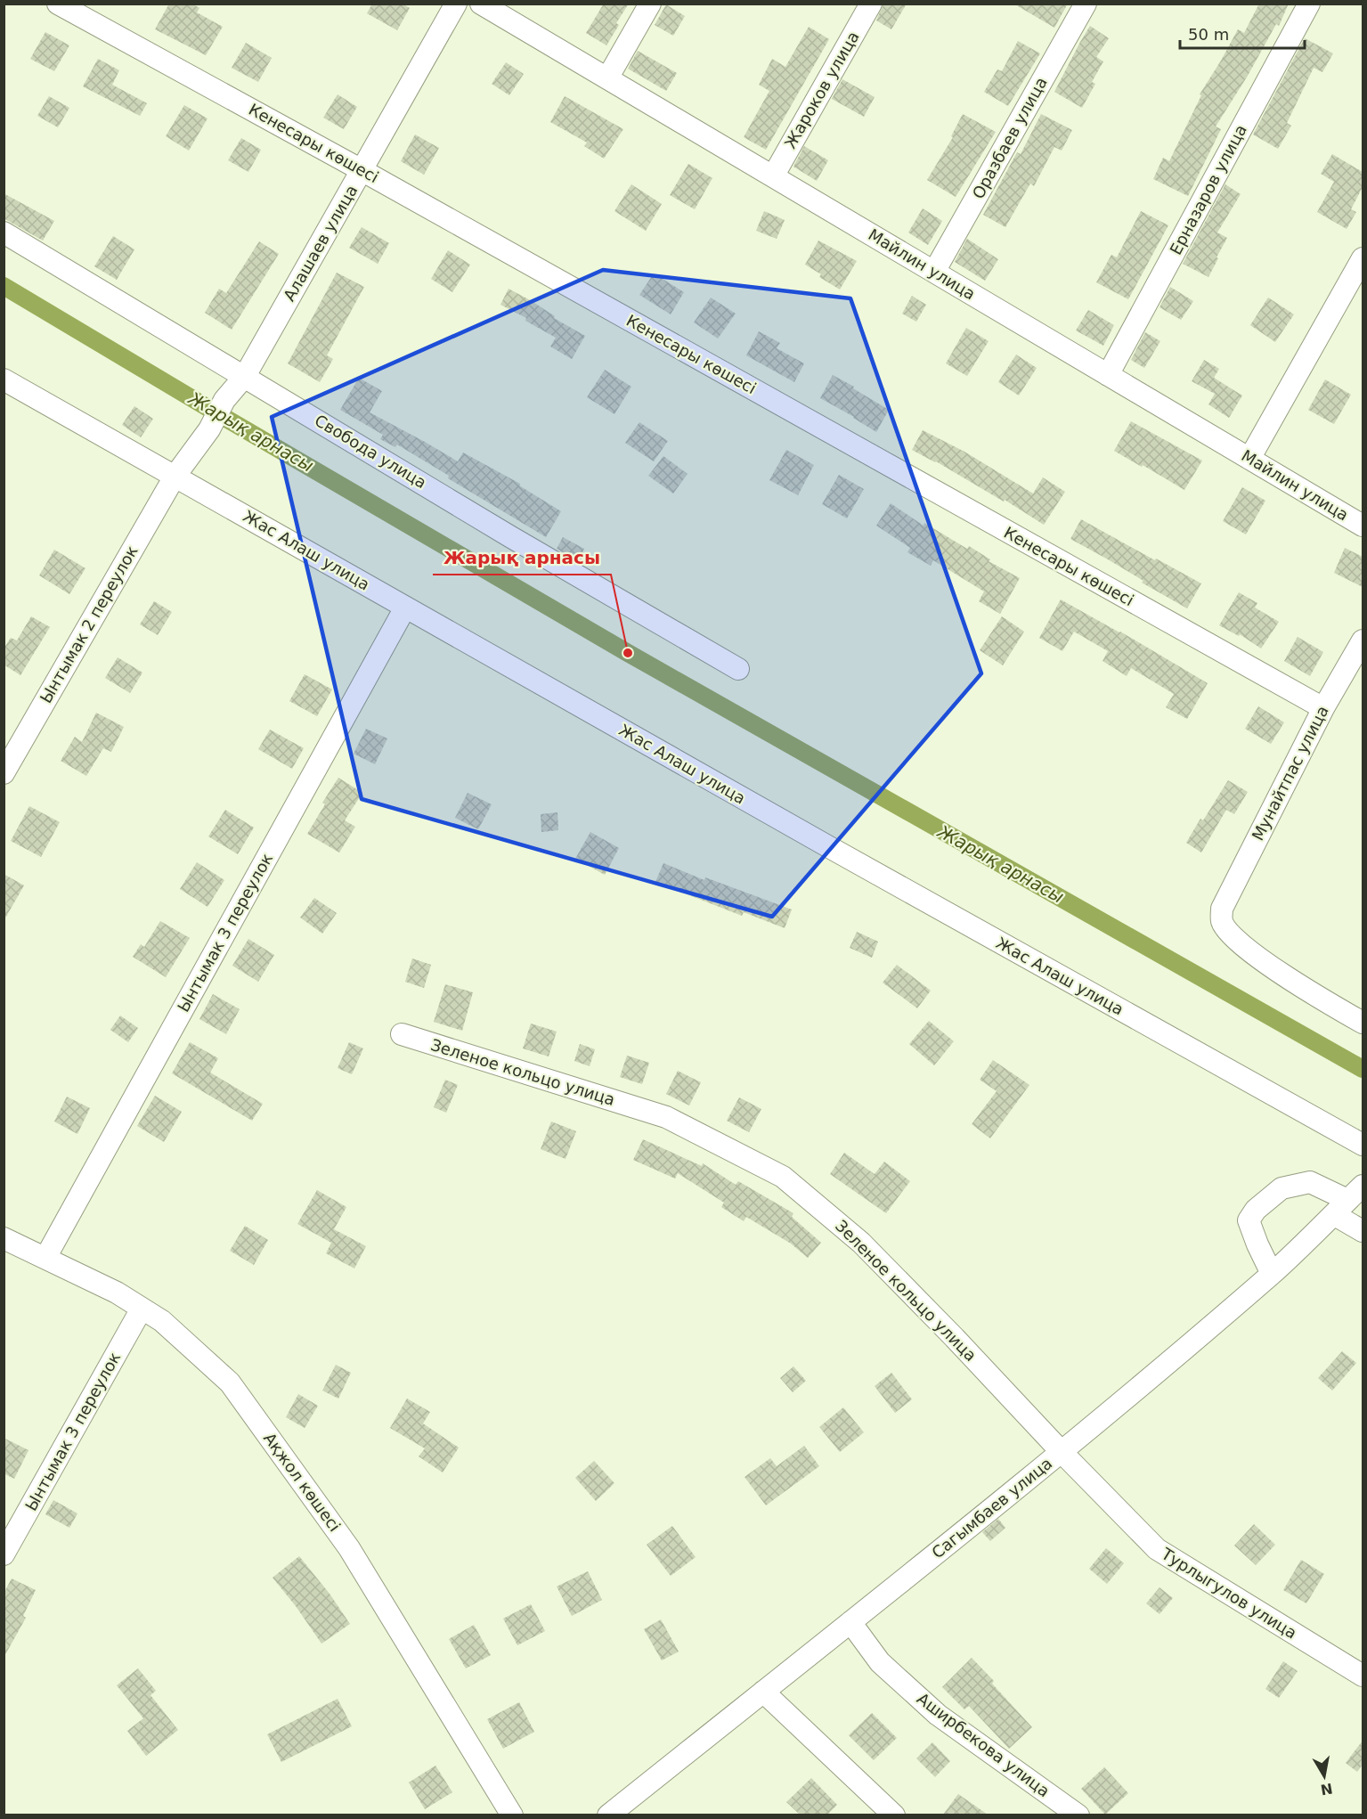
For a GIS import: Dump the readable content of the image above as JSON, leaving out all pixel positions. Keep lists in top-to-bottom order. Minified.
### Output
{"streets":{"street":["Жароков улица","Оразбаев улица","Кенесары көшесі","Ерназаров улица","Алашаев улица","Майлин улица","Свобода улица","Жас Алаш улица","Ынтымак 2 переулок","Мунайтпас улица","Ынтымак 3 переулок","Зеленое кольцо улица","Ақжол көшесі","Сагымбаев улица","Турлыгулов улица","Аширбекова улица"]},"crossings":[["Жароков улица","Майлин улица"],["Оразбаев улица","Майлин улица"],["Кенесары көшесі","Алашаев улица"],["Кенесары көшесі","Мунайтпас улица"],["Ерназаров улица","Майлин улица"],["Алашаев улица","Свобода улица"],["Алашаев улица","Жас Алаш улица"],["Алашаев улица","Ынтымак 2 переулок"],["Жас Алаш улица","Ынтымак 2 переулок"],["Жас Алаш улица","Ынтымак 3 переулок"],["Ынтымак 3 переулок","Ақжол көшесі"],["Зеленое кольцо улица","Сагымбаев улица"],["Зеленое кольцо улица","Турлыгулов улица"],["Сагымбаев улица","Турлыгулов улица"],["Сагымбаев улица","Аширбекова улица"]],"water":["Жарық арнасы"],"places":["Жарық арнасы"],"scale_bar":"50 m","north":"bottom"}
